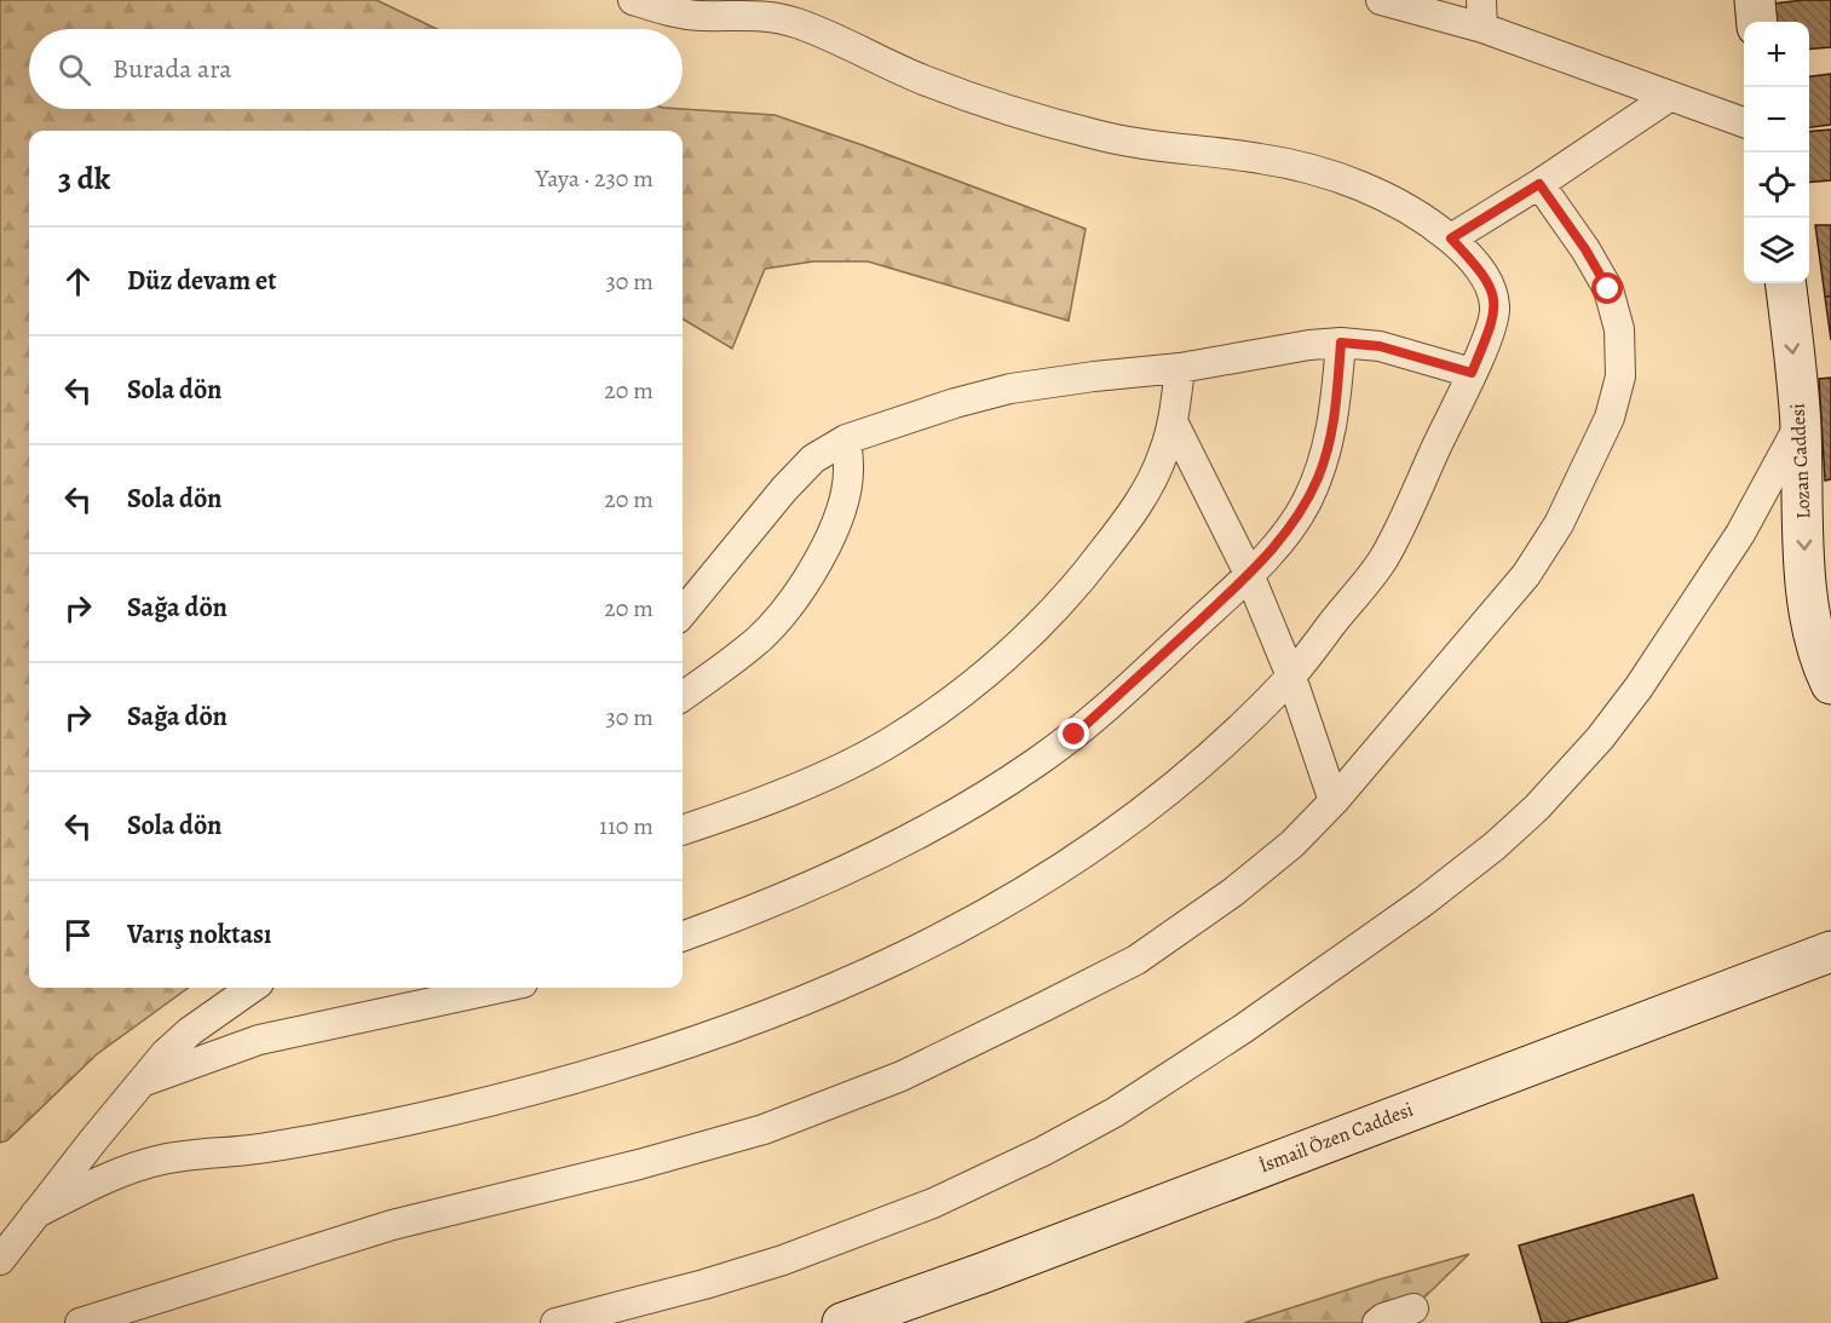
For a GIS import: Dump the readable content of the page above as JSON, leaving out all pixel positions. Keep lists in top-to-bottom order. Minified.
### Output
{"streets":{"street":["Lozan Caddesi","İsmail Özen Caddesi"]},"one_way":["Lozan Caddesi"],"page":{"map_buttons":["+","−"],"search":"Burada ara","heading":["3 dk","Yaya · 230 m"],"list":[["Düz devam et","30 m"],["Sola dön","20 m"],["Sola dön","20 m"],["Sağa dön","20 m"],["Sağa dön","30 m"],["Sola dön","110 m"],"Varış noktası"]}}
